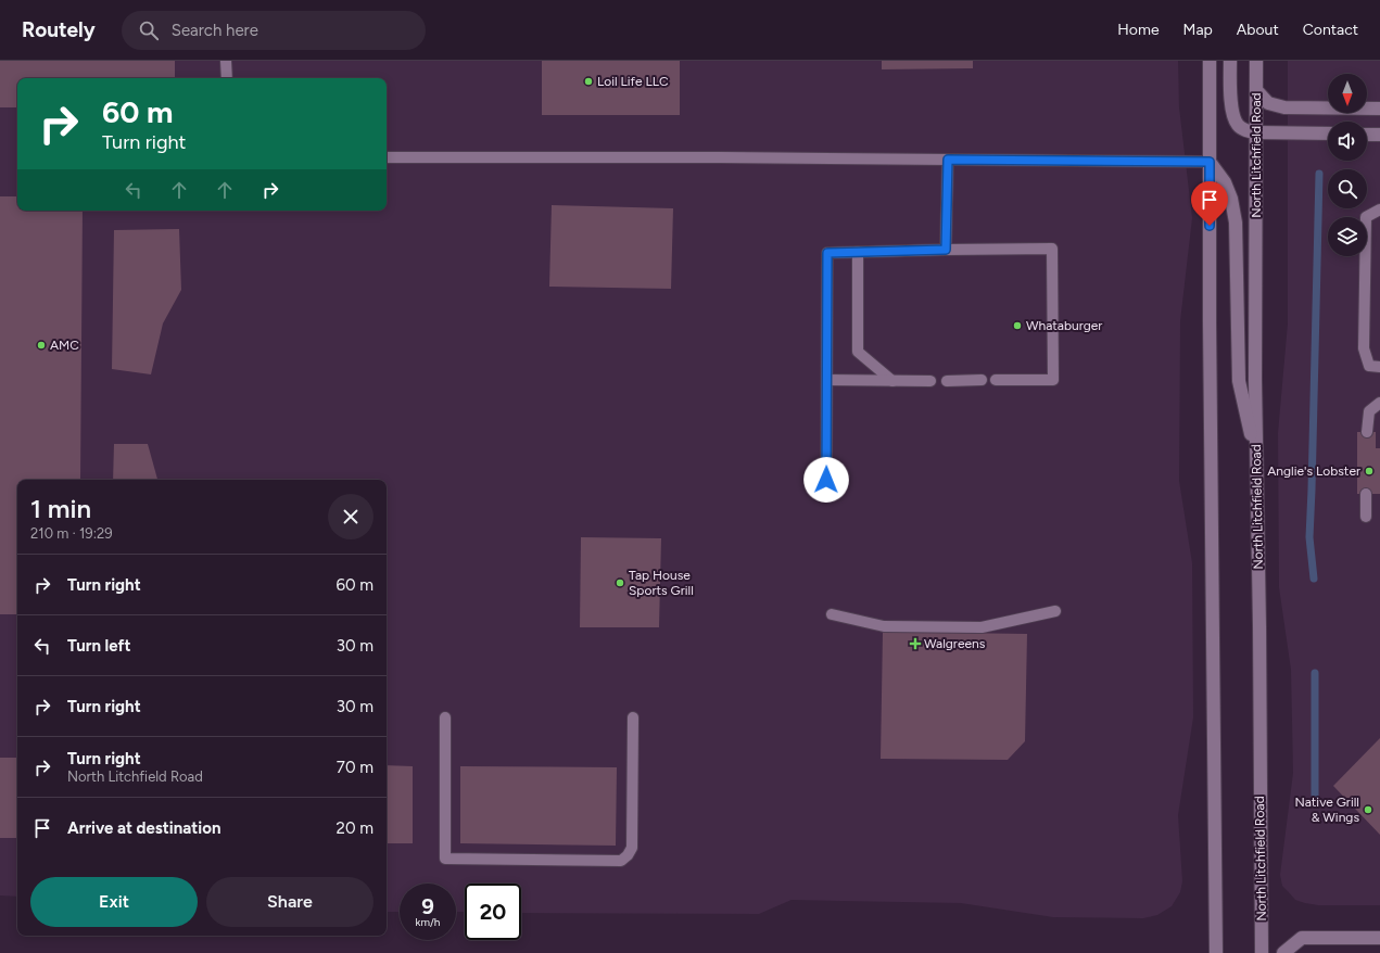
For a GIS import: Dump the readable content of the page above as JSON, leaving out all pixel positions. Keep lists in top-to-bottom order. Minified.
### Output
{"streets":{"main road":["North Litchfield Road"]},"places":{"other":["Loil Life LLC","Whataburger","AMC","Anglie's Lobster","Tap House Sports Grill","Native Grill & Wings"],"health":["Walgreens"]},"north":"bottom","page":{"header":"Routely","search":"Search here","nav":["Home","Map","About","Contact"],"turn":["60 m","Turn right"],"heading":["1 min","210 m · 19:29"],"list":[{"name":"Turn right","value":"60 m"},{"name":"Turn left","value":"30 m"},{"name":"Turn right","value":"30 m"},{"name":"Turn right","note":"North Litchfield Road","value":"70 m"},{"name":"Arrive at destination","value":"20 m"}],"buttons":["Exit","Share"],"speed":"9 km/h","limit":"20"}}
